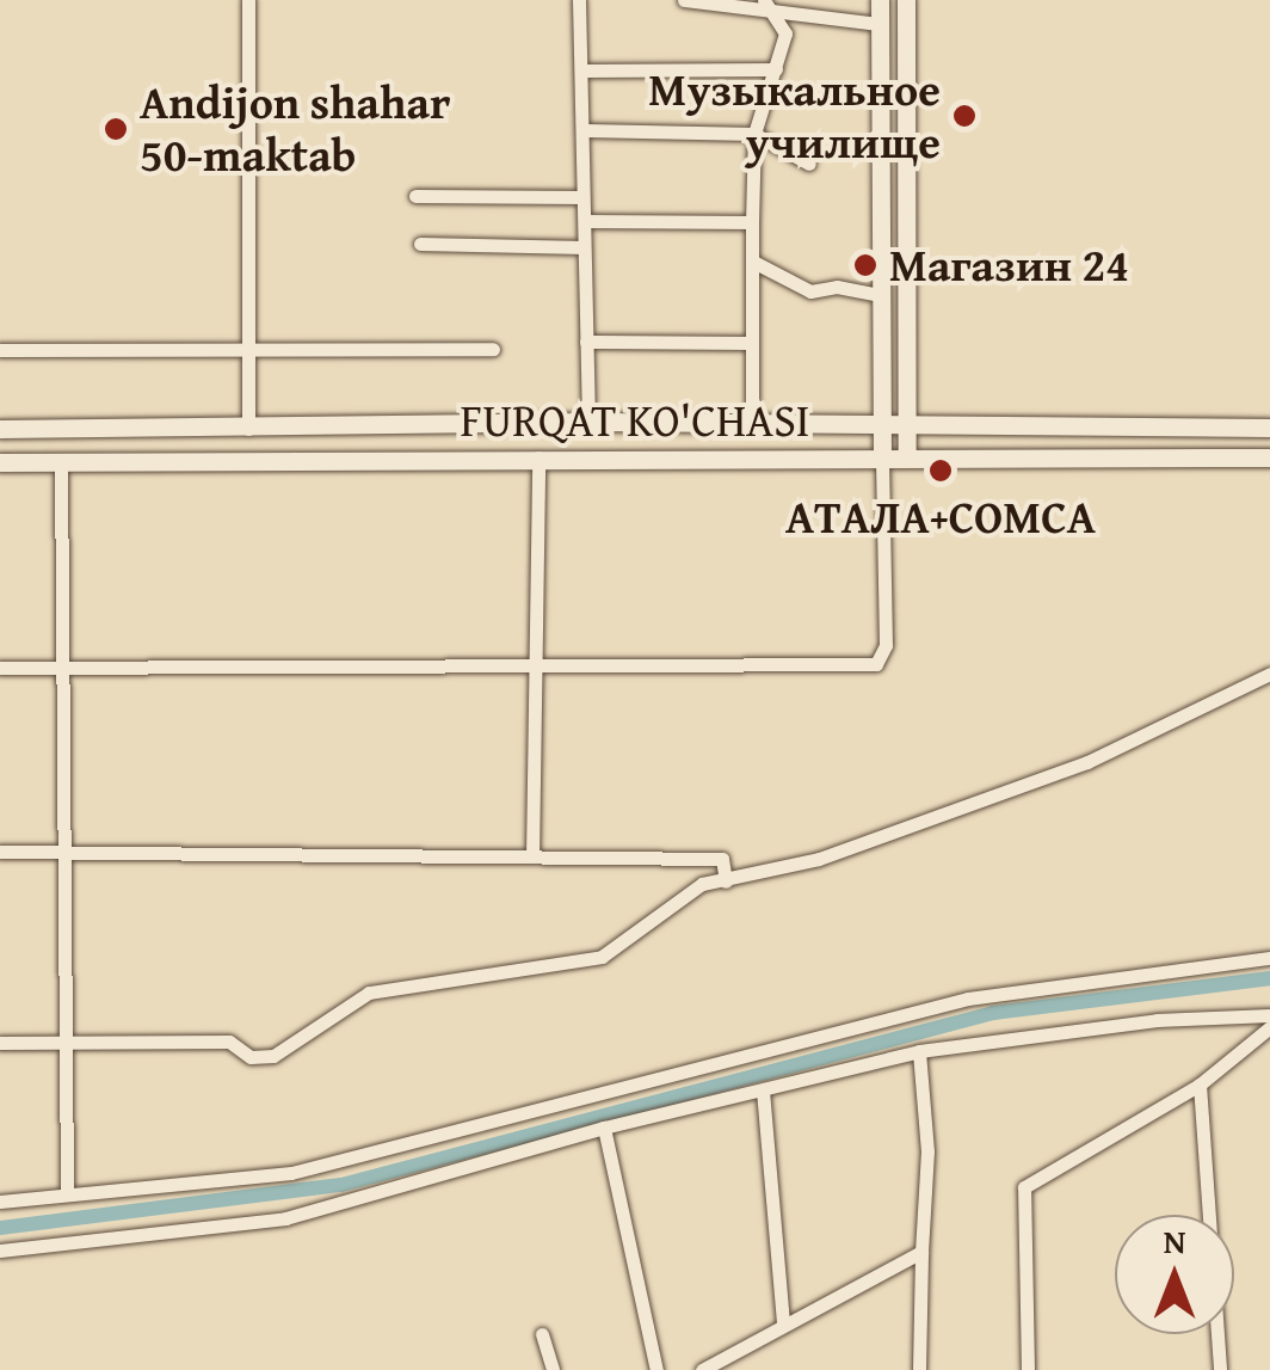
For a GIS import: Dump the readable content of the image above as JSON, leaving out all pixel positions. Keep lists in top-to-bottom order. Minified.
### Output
{"streets":{"main road":["FURQAT KO'CHASI"]},"places":["Музыкальное училище","Andijon shahar 50-maktab","Магазин 24","АТАЛА+СОМСА"],"north":"top"}
